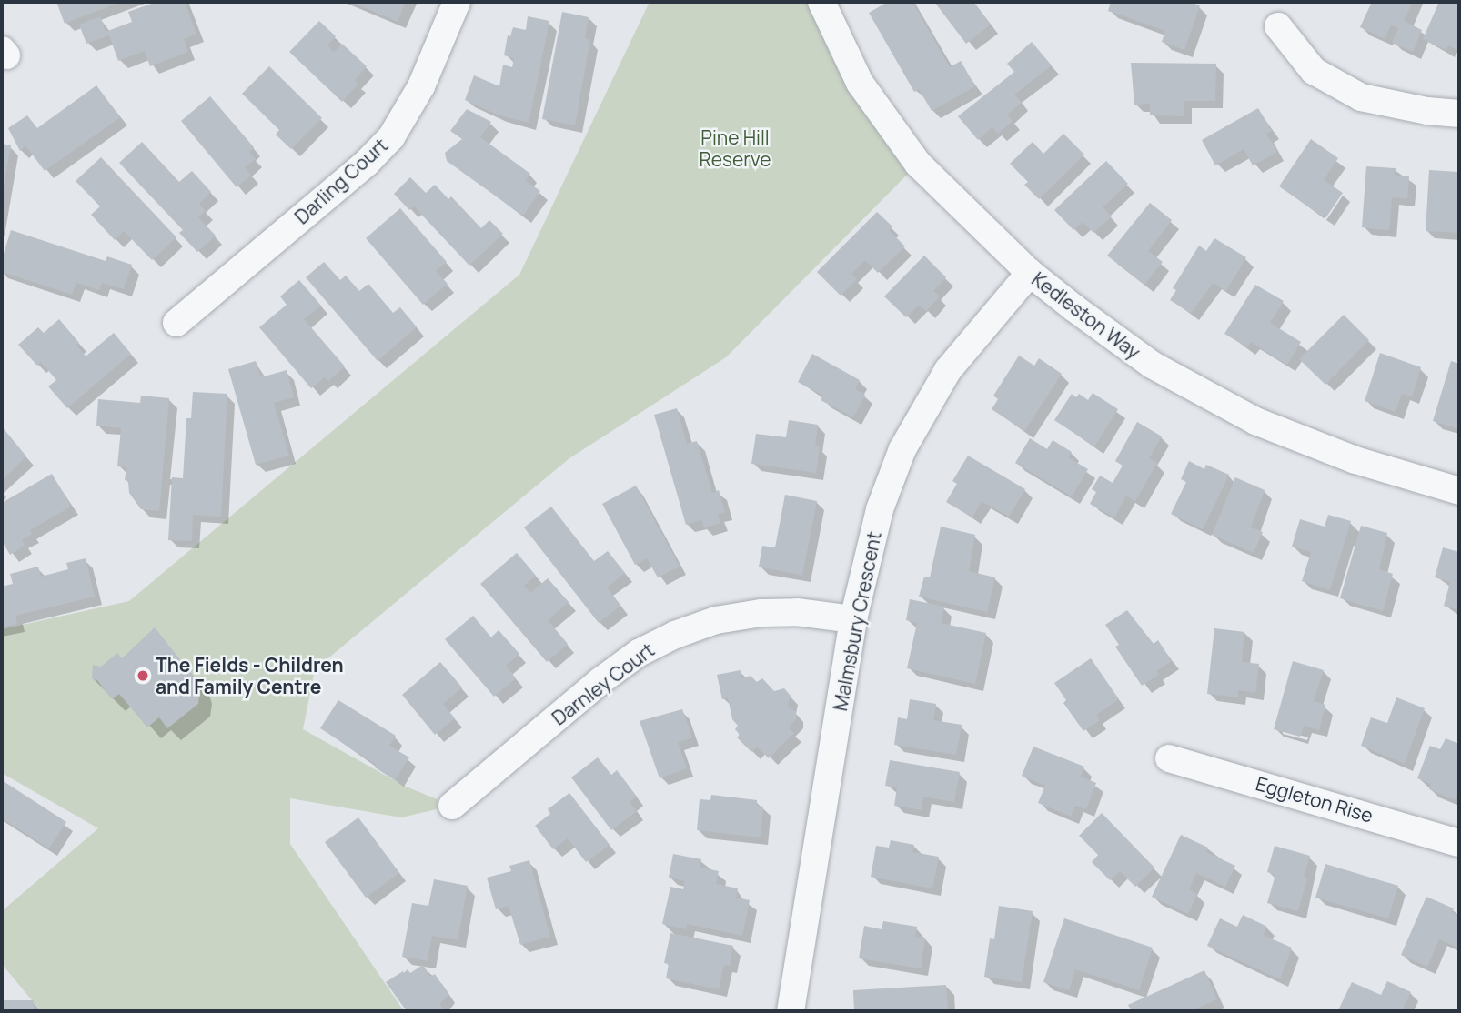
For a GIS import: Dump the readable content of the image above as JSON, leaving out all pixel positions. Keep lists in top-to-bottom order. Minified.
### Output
{"streets":{"street":["Darling Court","Kedleston Way","Malmsbury Crescent","Darnley Court","Eggleton Rise"]},"crossings":[["Kedleston Way","Malmsbury Crescent"],["Malmsbury Crescent","Darnley Court"]],"parks":["Pine Hill Reserve"],"places":["The Fields - Children and Family Centre"]}
